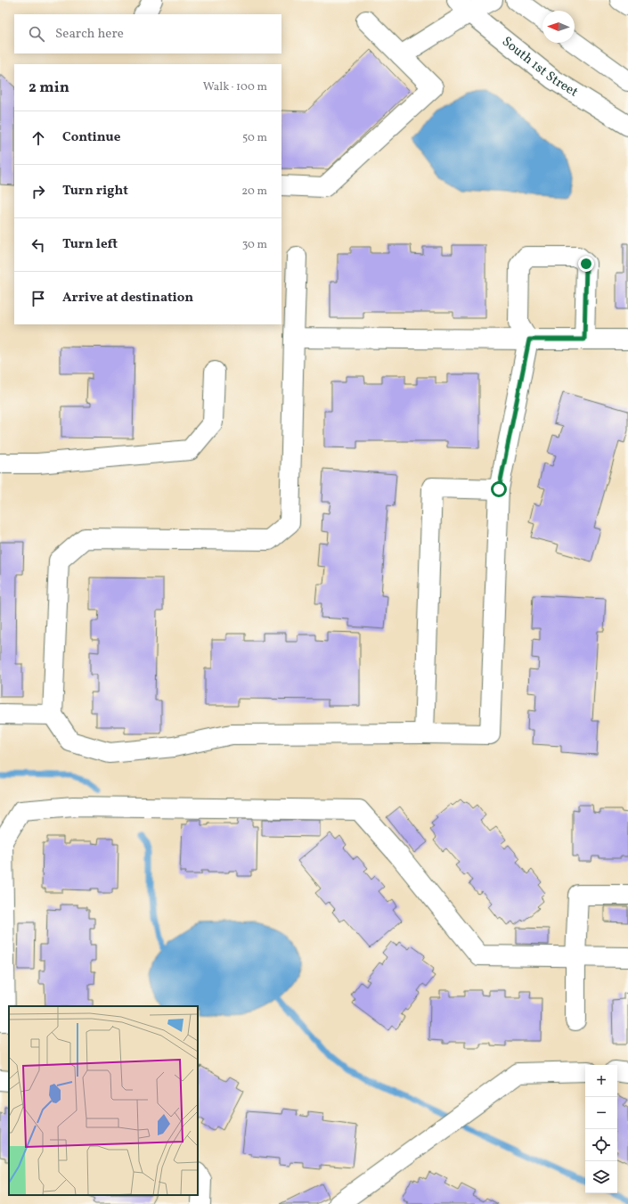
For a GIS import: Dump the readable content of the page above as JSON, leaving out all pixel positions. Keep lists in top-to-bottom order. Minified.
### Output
{"streets":{"main road":["South 1st Street"]},"north":"left","page":{"search":"Search here","heading":["2 min","Walk · 100 m"],"list":[["Continue","50 m"],["Turn right","20 m"],["Turn left","30 m"],"Arrive at destination"],"map_buttons":["+","−"]}}
